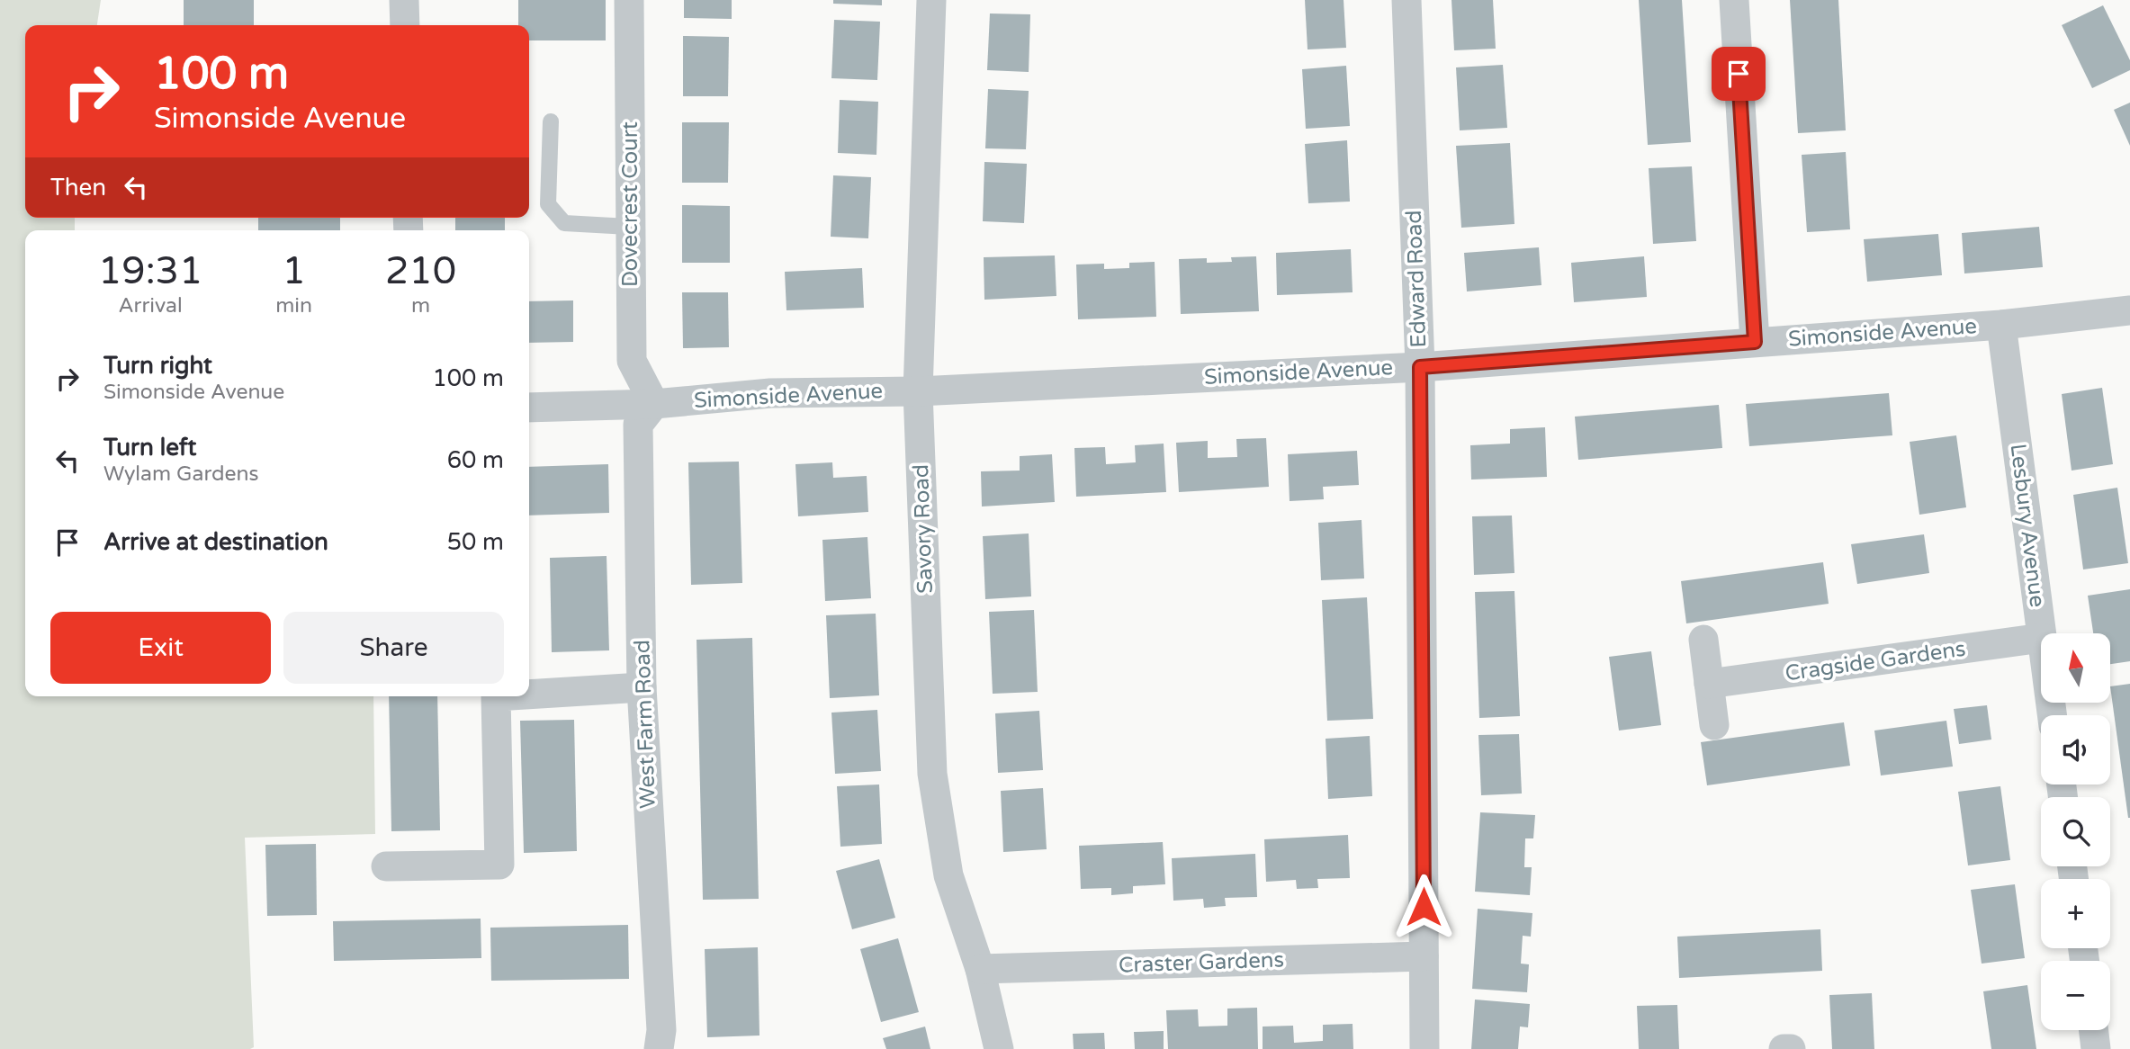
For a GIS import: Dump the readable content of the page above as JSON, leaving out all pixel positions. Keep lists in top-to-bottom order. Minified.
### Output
{"streets":{"street":["Dovecrest Court","Edward Road","Simonside Avenue","Lesbury Avenue","Savory Road","Cragside Gardens","West Farm Road","Craster Gardens"]},"crossings":[["Dovecrest Court","Simonside Avenue"],["Dovecrest Court","West Farm Road"],["Edward Road","Simonside Avenue"],["Edward Road","Craster Gardens"],["Simonside Avenue","Lesbury Avenue"],["Simonside Avenue","Savory Road"],["Simonside Avenue","West Farm Road"],["Savory Road","Craster Gardens"]],"north":"top","page":{"turn":["100 m","Simonside Avenue"],"then":"Then","eta":["19:31","Arrival","1","min","210","m"],"list":[{"name":"Turn right","note":"Simonside Avenue","value":"100 m"},{"name":"Turn left","note":"Wylam Gardens","value":"60 m"},{"name":"Arrive at destination","value":"50 m"}],"buttons":["Exit","Share"],"map_buttons":["+","−"]}}
